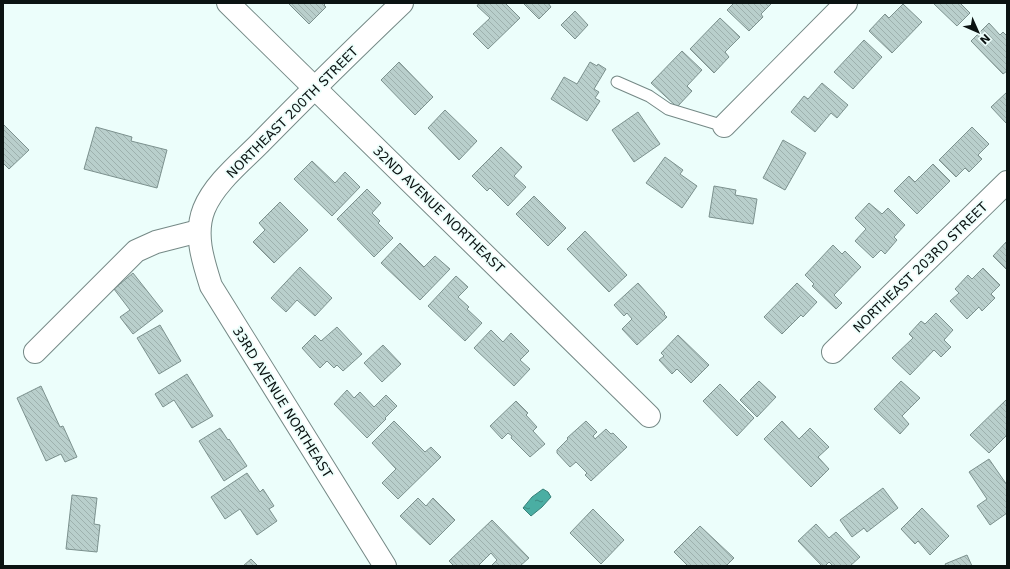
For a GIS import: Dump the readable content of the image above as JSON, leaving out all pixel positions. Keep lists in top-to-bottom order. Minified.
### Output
{"streets":{"street":["NORTHEAST 200TH STREET","32ND AVENUE NORTHEAST","NORTHEAST 203RD STREET","33RD AVENUE NORTHEAST"]},"crossings":[["NORTHEAST 200TH STREET","32ND AVENUE NORTHEAST"],["NORTHEAST 200TH STREET","33RD AVENUE NORTHEAST"]],"north":"bottom right"}
